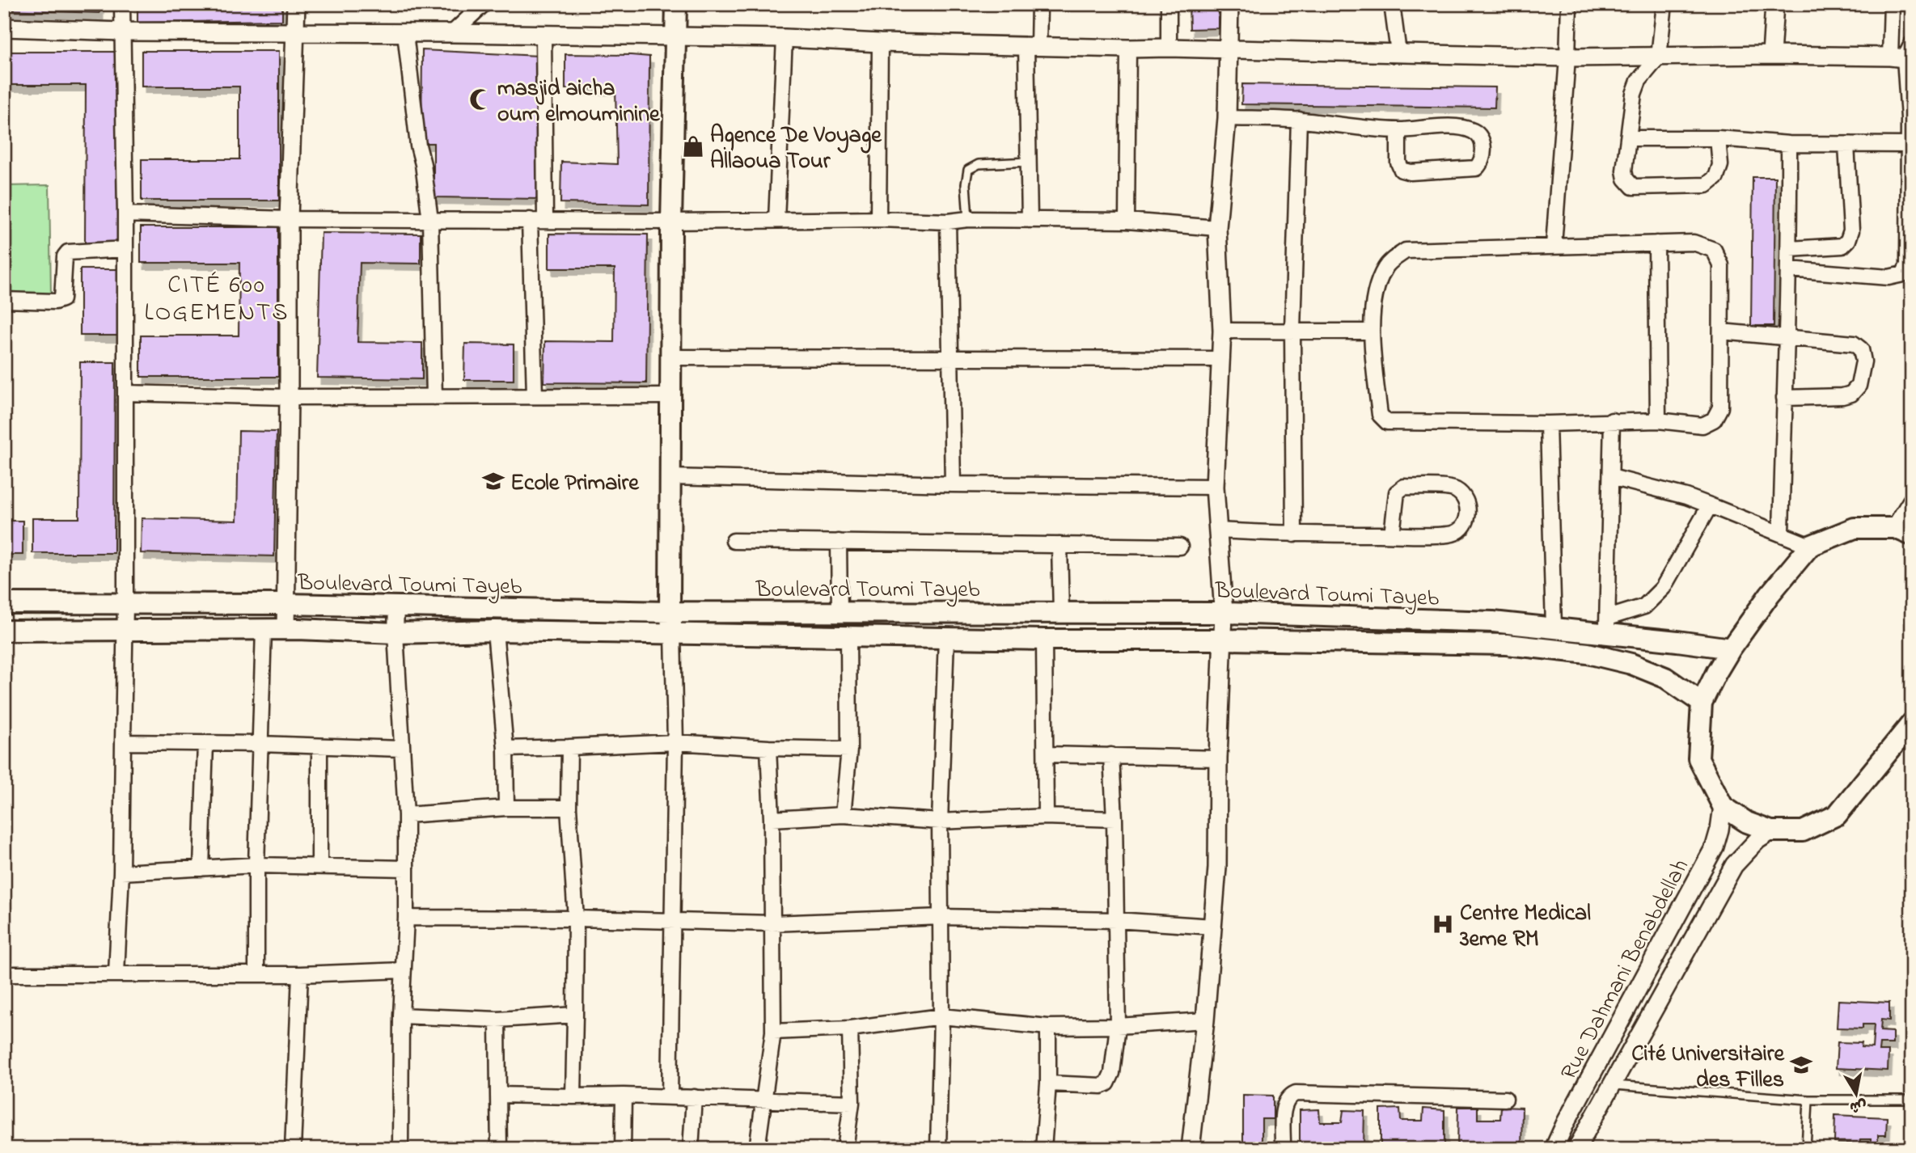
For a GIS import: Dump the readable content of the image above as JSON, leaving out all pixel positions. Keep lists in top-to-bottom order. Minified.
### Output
{"streets":{"main road":["Boulevard Toumi Tayeb"],"street":["Rue Dahmani Benabdellah"]},"districts":["CITÉ 600 LOGEMENTS"],"places":{"mosque":["masjid aicha oum elmouminine"],"shop":["Agence De Voyage Allaoua Tour"],"school or university":["Ecole Primaire","Cité Universitaire des Filles"],"hospital":["Centre Medical 3eme RM"]},"north":"bottom"}
